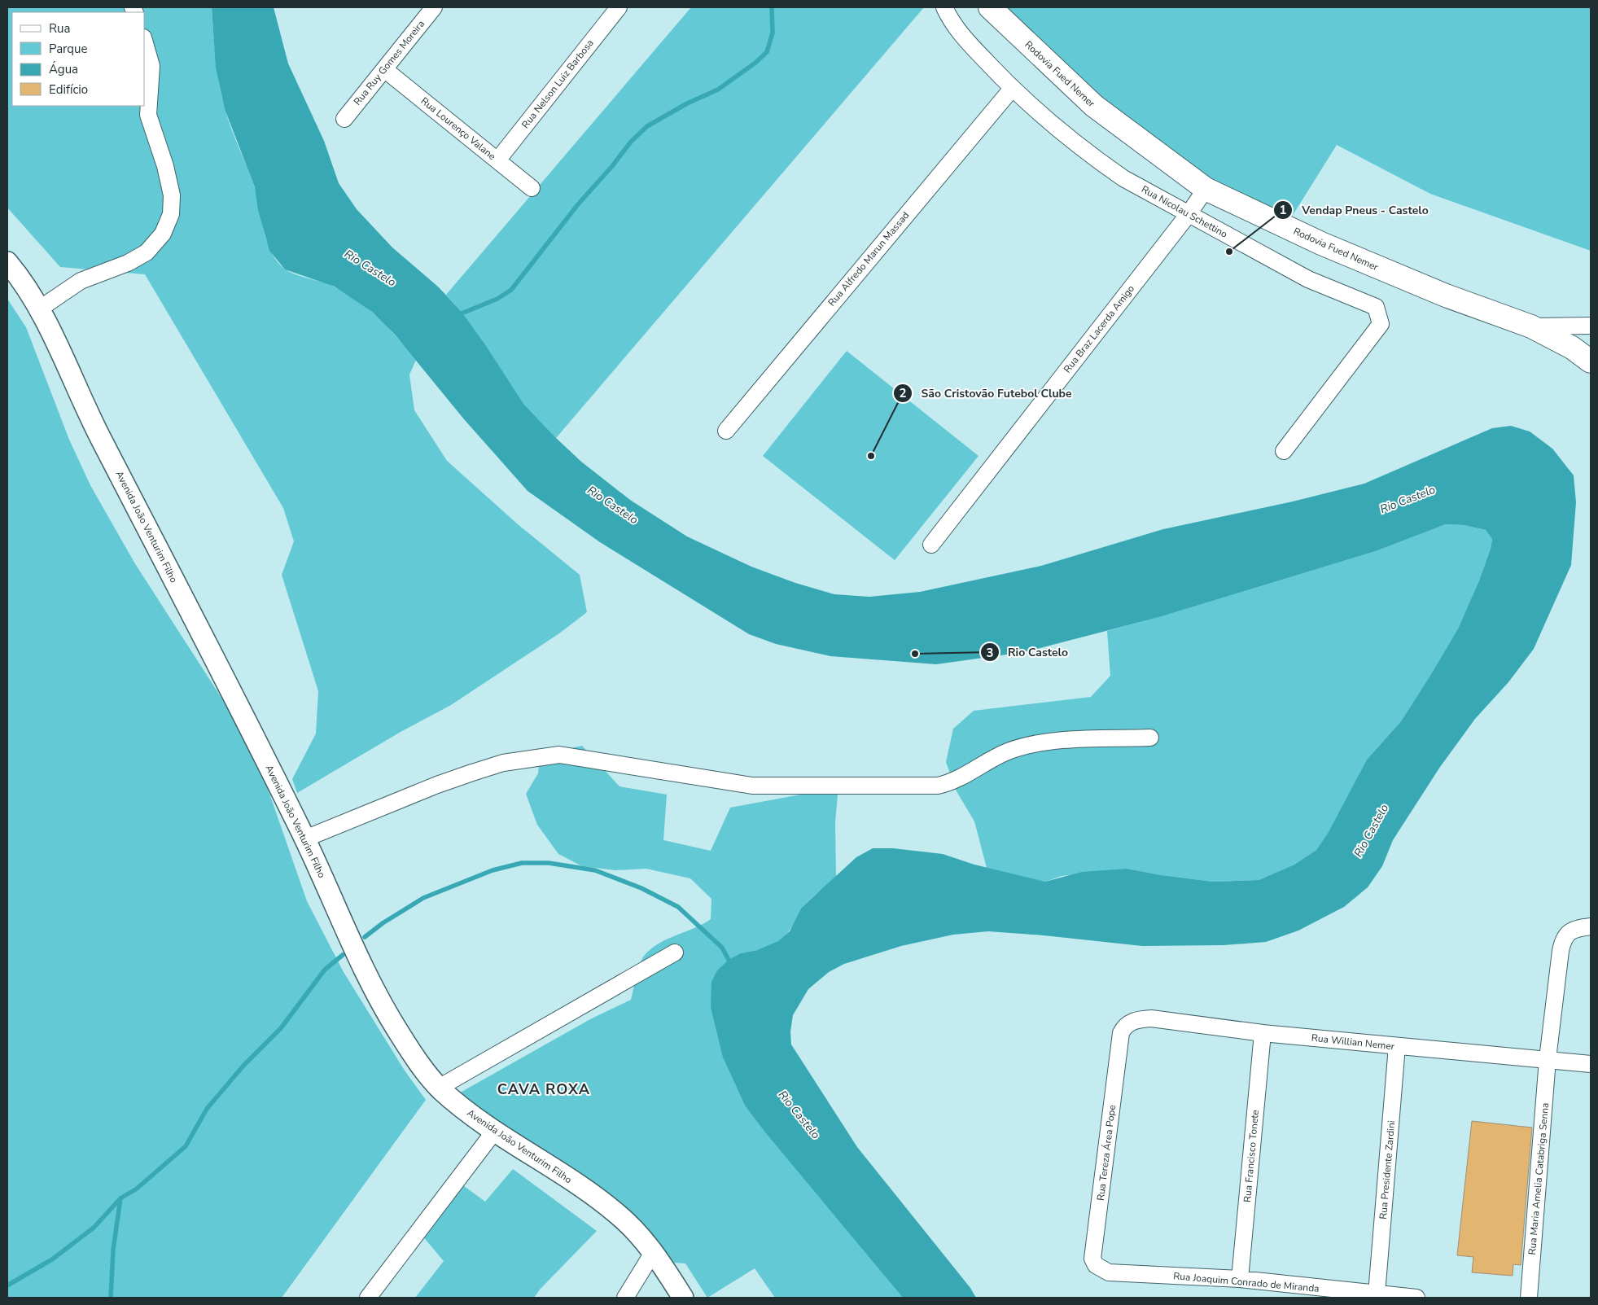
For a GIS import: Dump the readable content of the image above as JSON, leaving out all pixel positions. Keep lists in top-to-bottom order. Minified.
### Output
{"streets":{"main road":["Rodovia Fued Nemer"],"street":["Rua Ruy Gomes Moreira","Rua Nelson Luiz Barbosa","Rua Lourenço Valane","Rua Nicolau Schettino","Rua Alfredo Marun Massad","Rua Braz Lacerda Amigo","Avenida João Venturim Filho","Rua Willian Nemer","Rua Tereza Área Pope","Rua Francisco Tonete","Rua Presidente Zardini","Rua Maria Amelia Catabriga Senna","Rua Joaquim Conrado de Miranda"]},"crossings":[["Rua Ruy Gomes Moreira","Rua Lourenço Valane"],["Rodovia Fued Nemer","Rua Braz Lacerda Amigo"],["Rua Nelson Luiz Barbosa","Rua Lourenço Valane"],["Rua Nicolau Schettino","Rua Alfredo Marun Massad"],["Rua Nicolau Schettino","Rua Braz Lacerda Amigo"],["Rua Willian Nemer","Rua Tereza Área Pope"],["Rua Willian Nemer","Rua Francisco Tonete"],["Rua Willian Nemer","Rua Presidente Zardini"],["Rua Willian Nemer","Rua Maria Amelia Catabriga Senna"],["Rua Tereza Área Pope","Rua Joaquim Conrado de Miranda"],["Rua Francisco Tonete","Rua Joaquim Conrado de Miranda"],["Rua Presidente Zardini","Rua Joaquim Conrado de Miranda"]],"districts":["CAVA ROXA"],"water":["Rio Castelo"],"places":["Vendap Pneus - Castelo","São Cristovão Futebol Clube","Rio Castelo"],"legend":["Rua","Parque","Água","Edifício"]}
